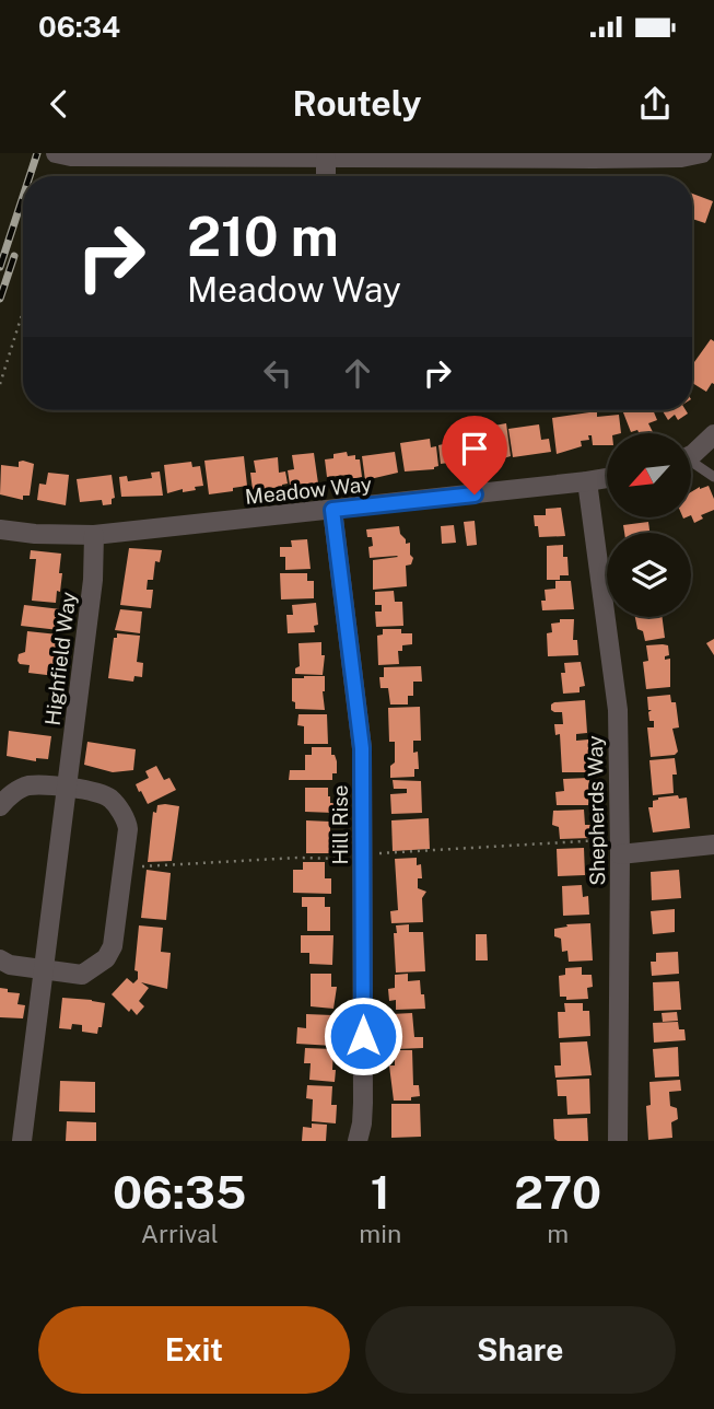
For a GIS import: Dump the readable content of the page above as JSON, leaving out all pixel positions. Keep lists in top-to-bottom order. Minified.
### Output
{"streets":{"street":["Meadow Way","Highfield Way","Shepherds Way","Hill Rise"]},"crossings":[["Meadow Way","Highfield Way"],["Meadow Way","Shepherds Way"],["Meadow Way","Hill Rise"]],"north":"bottom left","page":{"status":"06:34","header":"Routely","turn":["210 m","Meadow Way"],"eta":["06:35","Arrival","1","min","270","m"],"buttons":["Exit","Share"]}}
